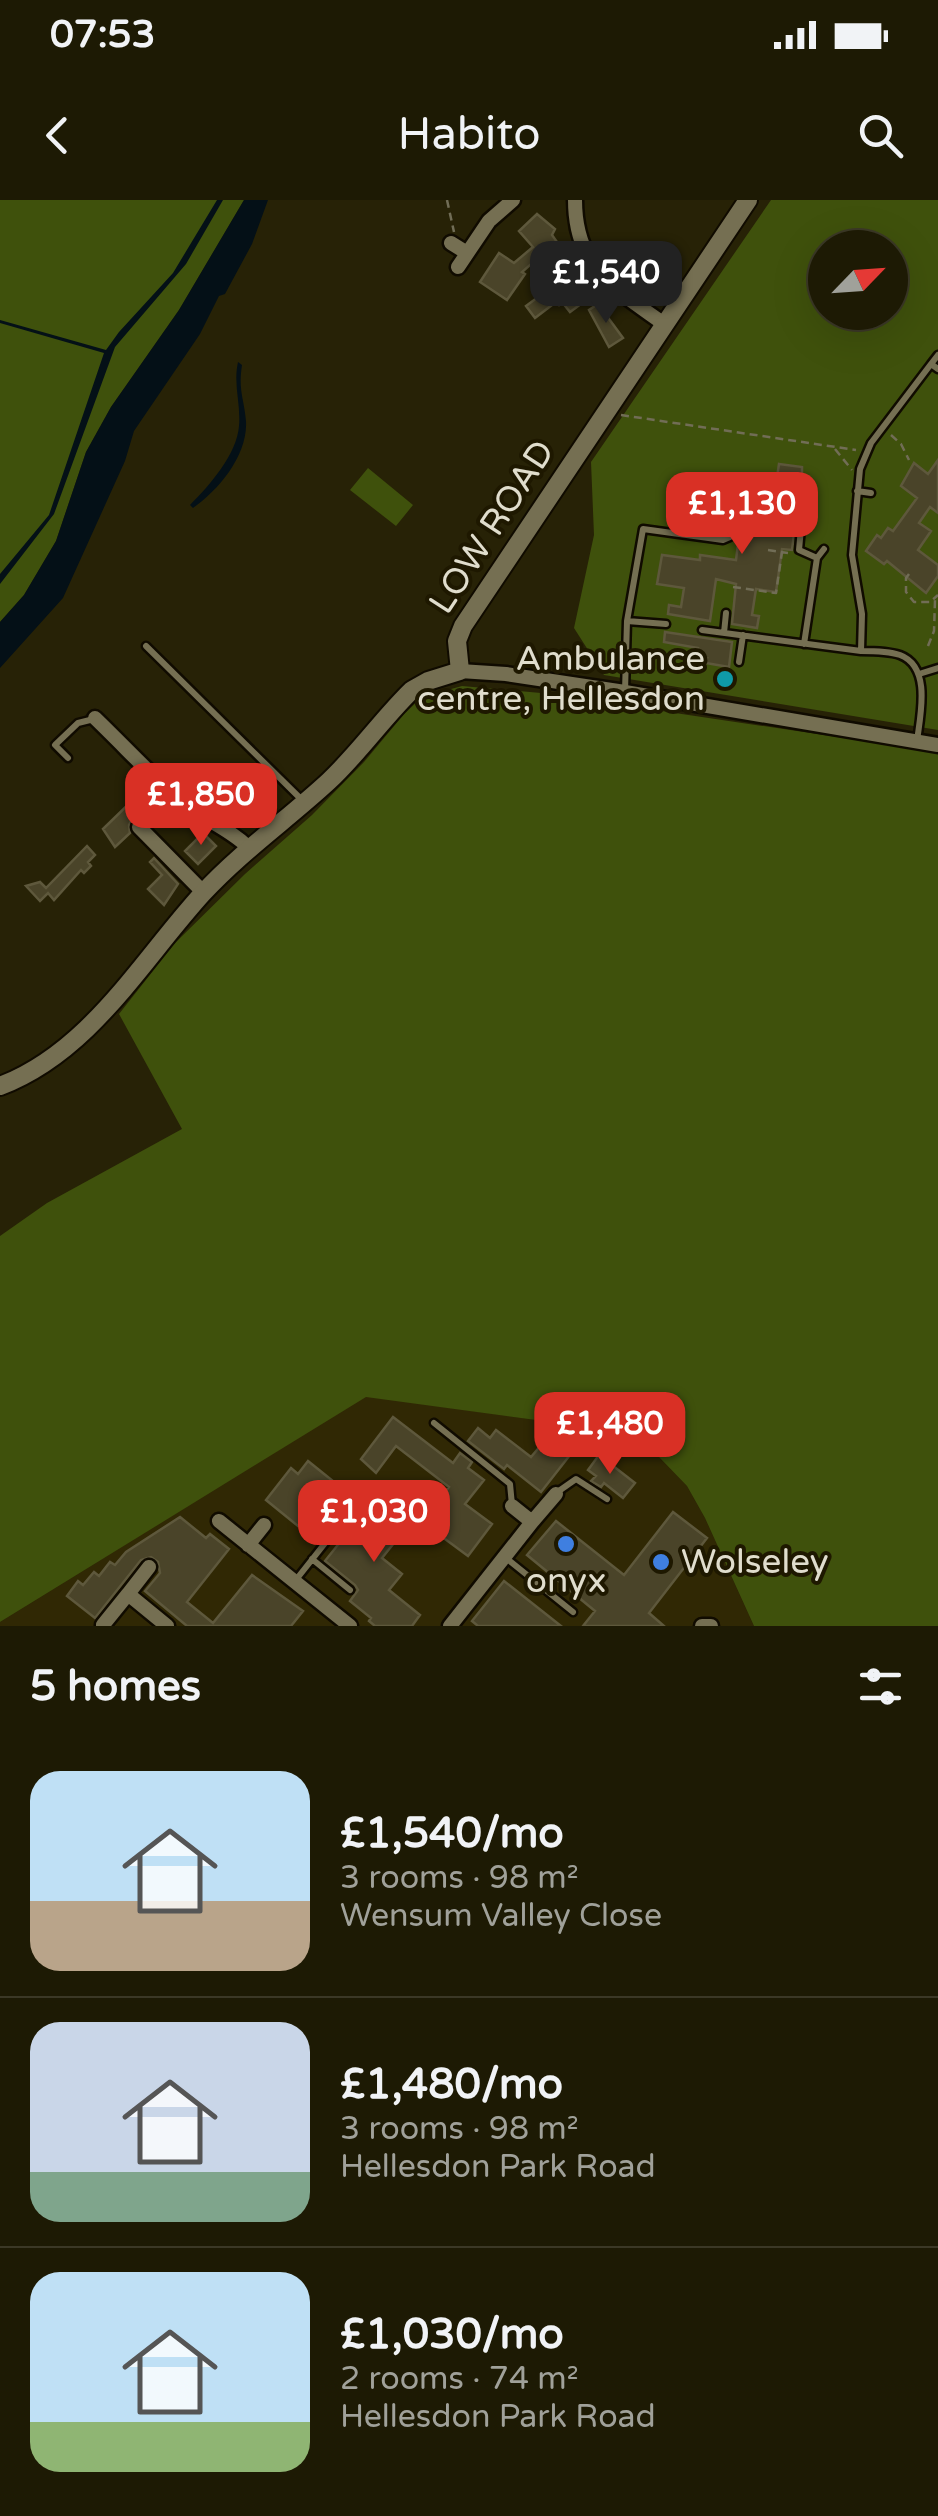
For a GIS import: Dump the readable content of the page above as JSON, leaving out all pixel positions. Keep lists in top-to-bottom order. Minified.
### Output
{"streets":{"street":["LOW ROAD"]},"places":["Ambulance centre, Hellesdon","onyx","Wolseley"],"north":"top right","page":{"status":"07:53","header":"Habito","price":["£1,540","£1,130","£1,850","£1,480","£1,030"],"heading":"5 homes","list":[{"name":"£1,540/mo","note":"3 rooms · 98 m² · Wensum Valley Close"},{"name":"£1,480/mo","note":"3 rooms · 98 m² · Hellesdon Park Road"},{"name":"£1,030/mo","note":"2 rooms · 74 m² · Hellesdon Park Road"}]}}
